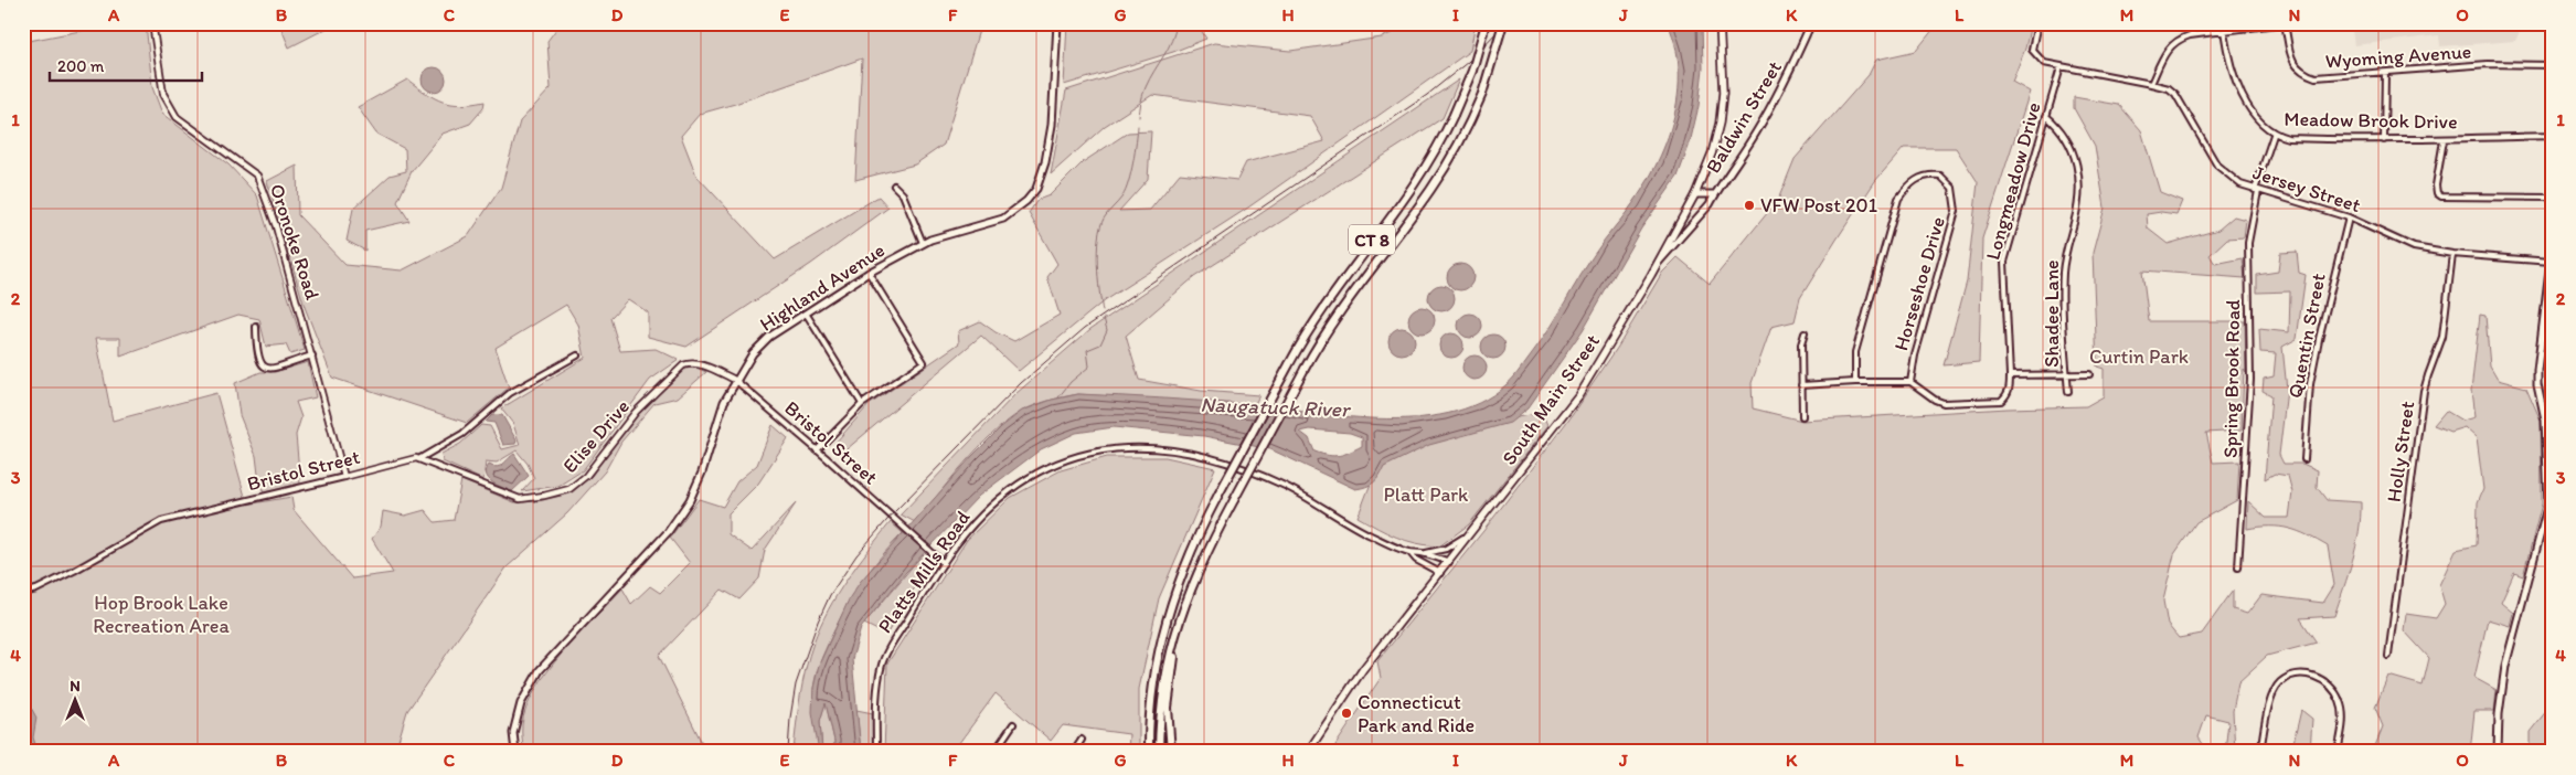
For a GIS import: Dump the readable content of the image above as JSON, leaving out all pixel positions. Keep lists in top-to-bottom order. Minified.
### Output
{"streets":{"highway":["CT 8"],"main road":["Baldwin Street","Highland Avenue","South Main Street"],"street":["Wyoming Avenue","Meadow Brook Drive","Longmeadow Drive","Jersey Street","Oronoke Road","Horseshoe Drive","Shadee Lane","Quentin Street","Spring Brook Road","Elise Drive","Bristol Street","Holly Street","Platts Mills Road"]},"crossings":[["Baldwin Street","South Main Street"],["Meadow Brook Drive","Spring Brook Road"],["Longmeadow Drive","Jersey Street"],["Longmeadow Drive","Horseshoe Drive"],["Longmeadow Drive","Shadee Lane"],["Jersey Street","Quentin Street"],["Jersey Street","Spring Brook Road"],["Jersey Street","Holly Street"],["Oronoke Road","Bristol Street"],["Highland Avenue","Bristol Street"],["South Main Street","Platts Mills Road"],["Elise Drive","Bristol Street"],["Bristol Street","Platts Mills Road"]],"water":["Naugatuck River"],"parks":["Curtin Park","Platt Park","Hop Brook Lake Recreation Area"],"places":["VFW Post 201","Connecticut Park and Ride"],"scale_bar":"200 m","north":"top","grid":{"columns":["A","B","C","D","E","F","G","H","I","J","K","L","M","N","O"],"rows":["1","2","3","4"]}}
